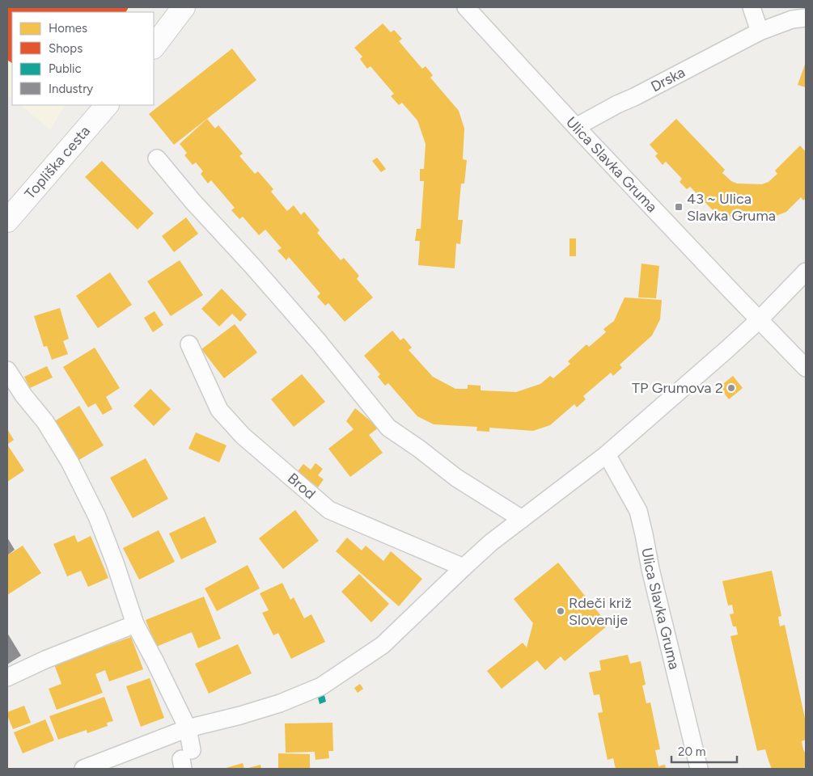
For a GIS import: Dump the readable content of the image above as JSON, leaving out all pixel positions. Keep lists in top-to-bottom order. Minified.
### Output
{"streets":{"main road":["Topliška cesta"],"street":["Drska","Ulica Slavka Gruma","Brod"]},"crossings":[["Drska","Ulica Slavka Gruma"]],"places":{"transit":["43 ~ Ulica Slavka Gruma"],"other":["TP Grumova 2","Rdeči križ Slovenije"]},"legend":["Homes","Shops","Public","Industry"],"scale_bar":"20 m"}
